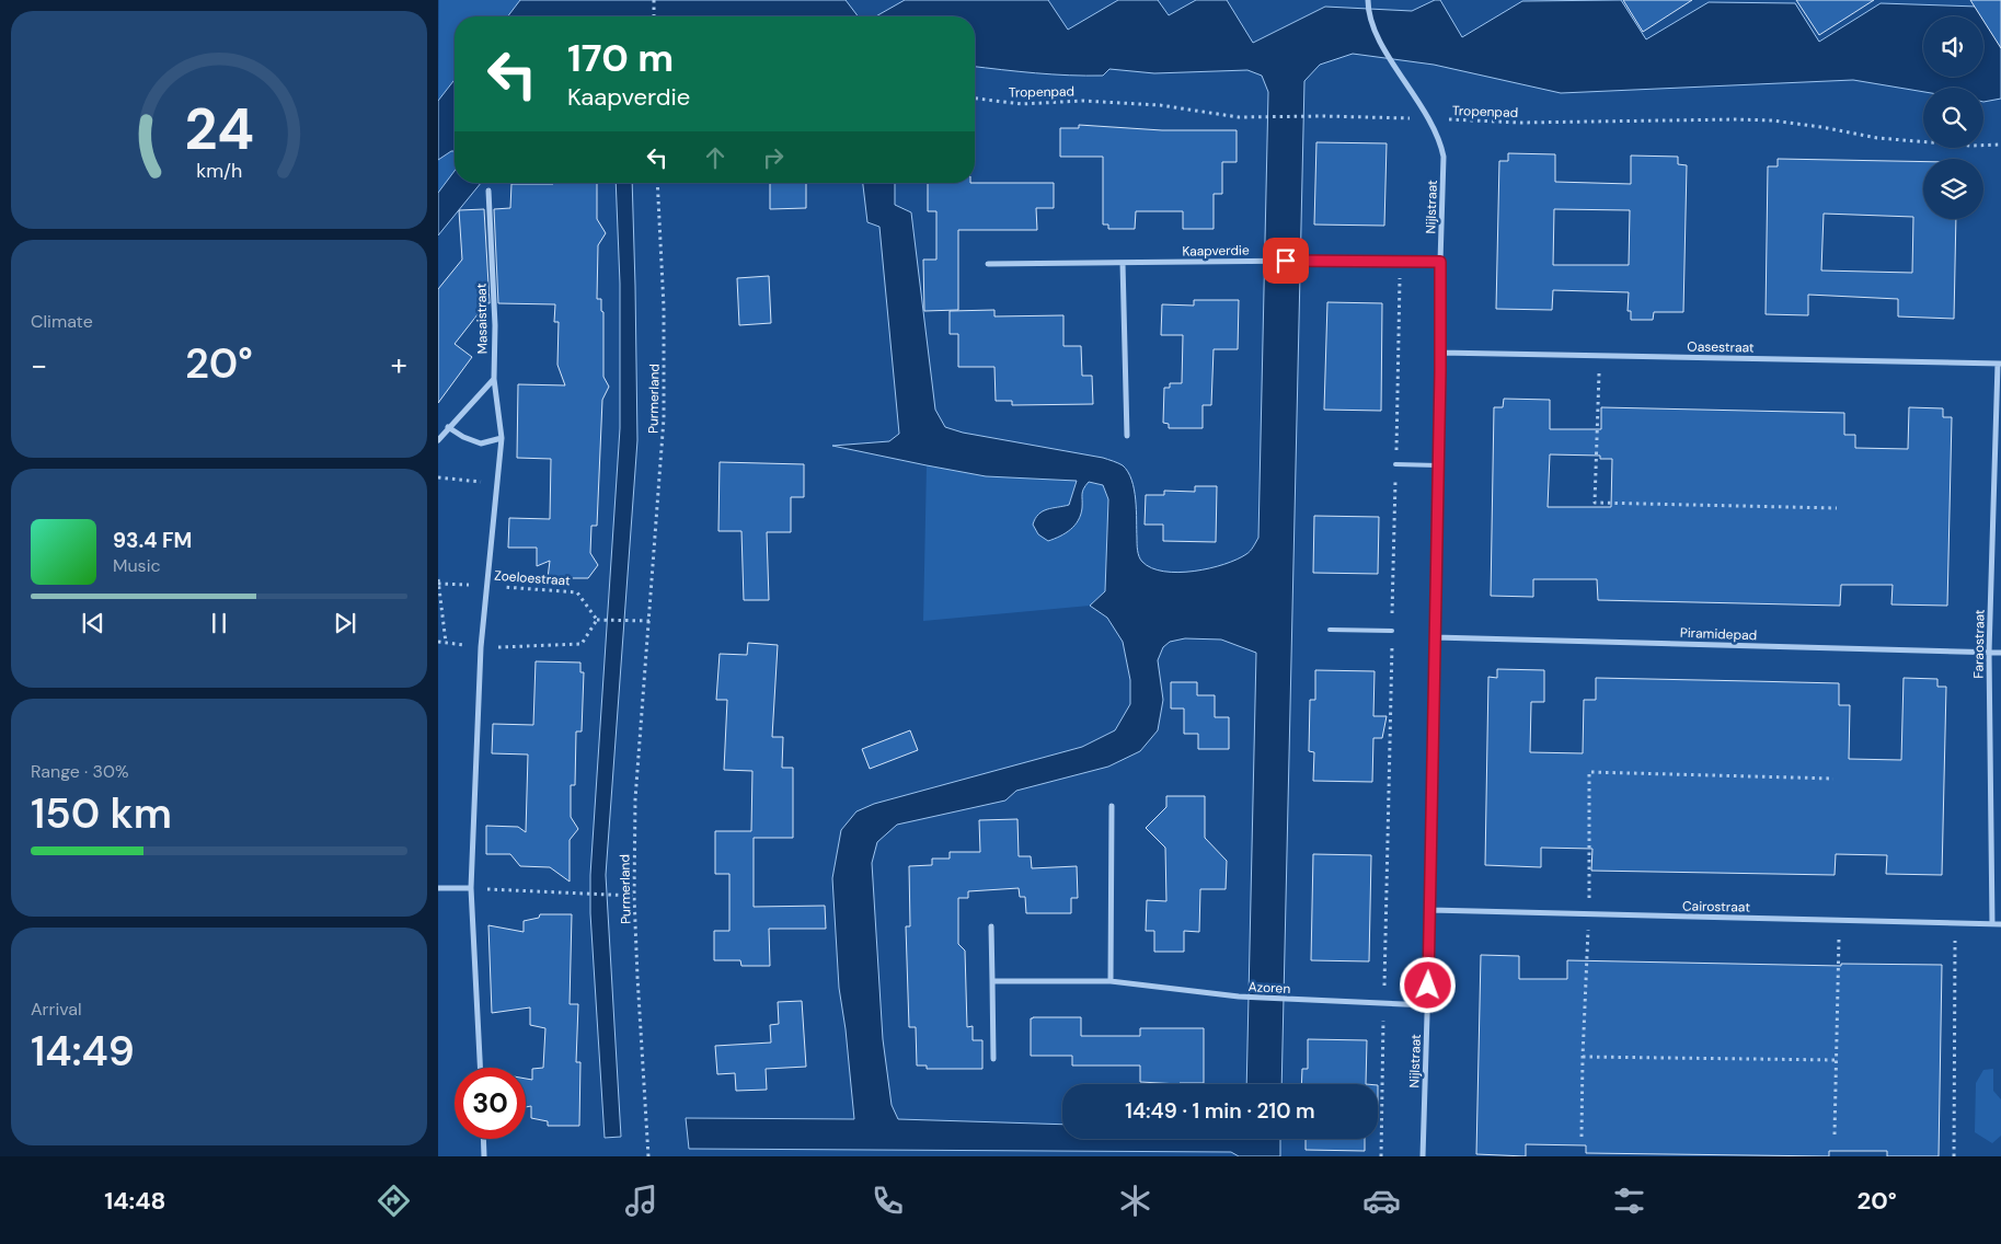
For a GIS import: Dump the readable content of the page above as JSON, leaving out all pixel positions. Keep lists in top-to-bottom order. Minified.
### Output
{"streets":{"street":["Nijlstraat","Kaapverdie","Masaistraat","Oasestraat","Zoeloestraat","Piramidepad","Faraostraat","Cairostraat","Azoren"],"path":["Tropenpad","Purmerland"]},"crossings":[["Tropenpad","Nijlstraat"],["Nijlstraat","Kaapverdie"],["Nijlstraat","Oasestraat"],["Nijlstraat","Piramidepad"],["Nijlstraat","Cairostraat"],["Nijlstraat","Azoren"],["Masaistraat","Zoeloestraat"],["Oasestraat","Faraostraat"],["Piramidepad","Faraostraat"],["Faraostraat","Cairostraat"]],"page":{"turn":["170 m","Kaapverdie"],"tile":["Climate",["Range · 30%","150 km"],["Arrival","14:49"]],"heat":["−","20°","+"],"song":["93.4 FM","Music"],"limit":"30","trip":"14:49 · 1 min · 210 m","tabs":["14:48","20°"],"gauge":["24","km/h"]}}
